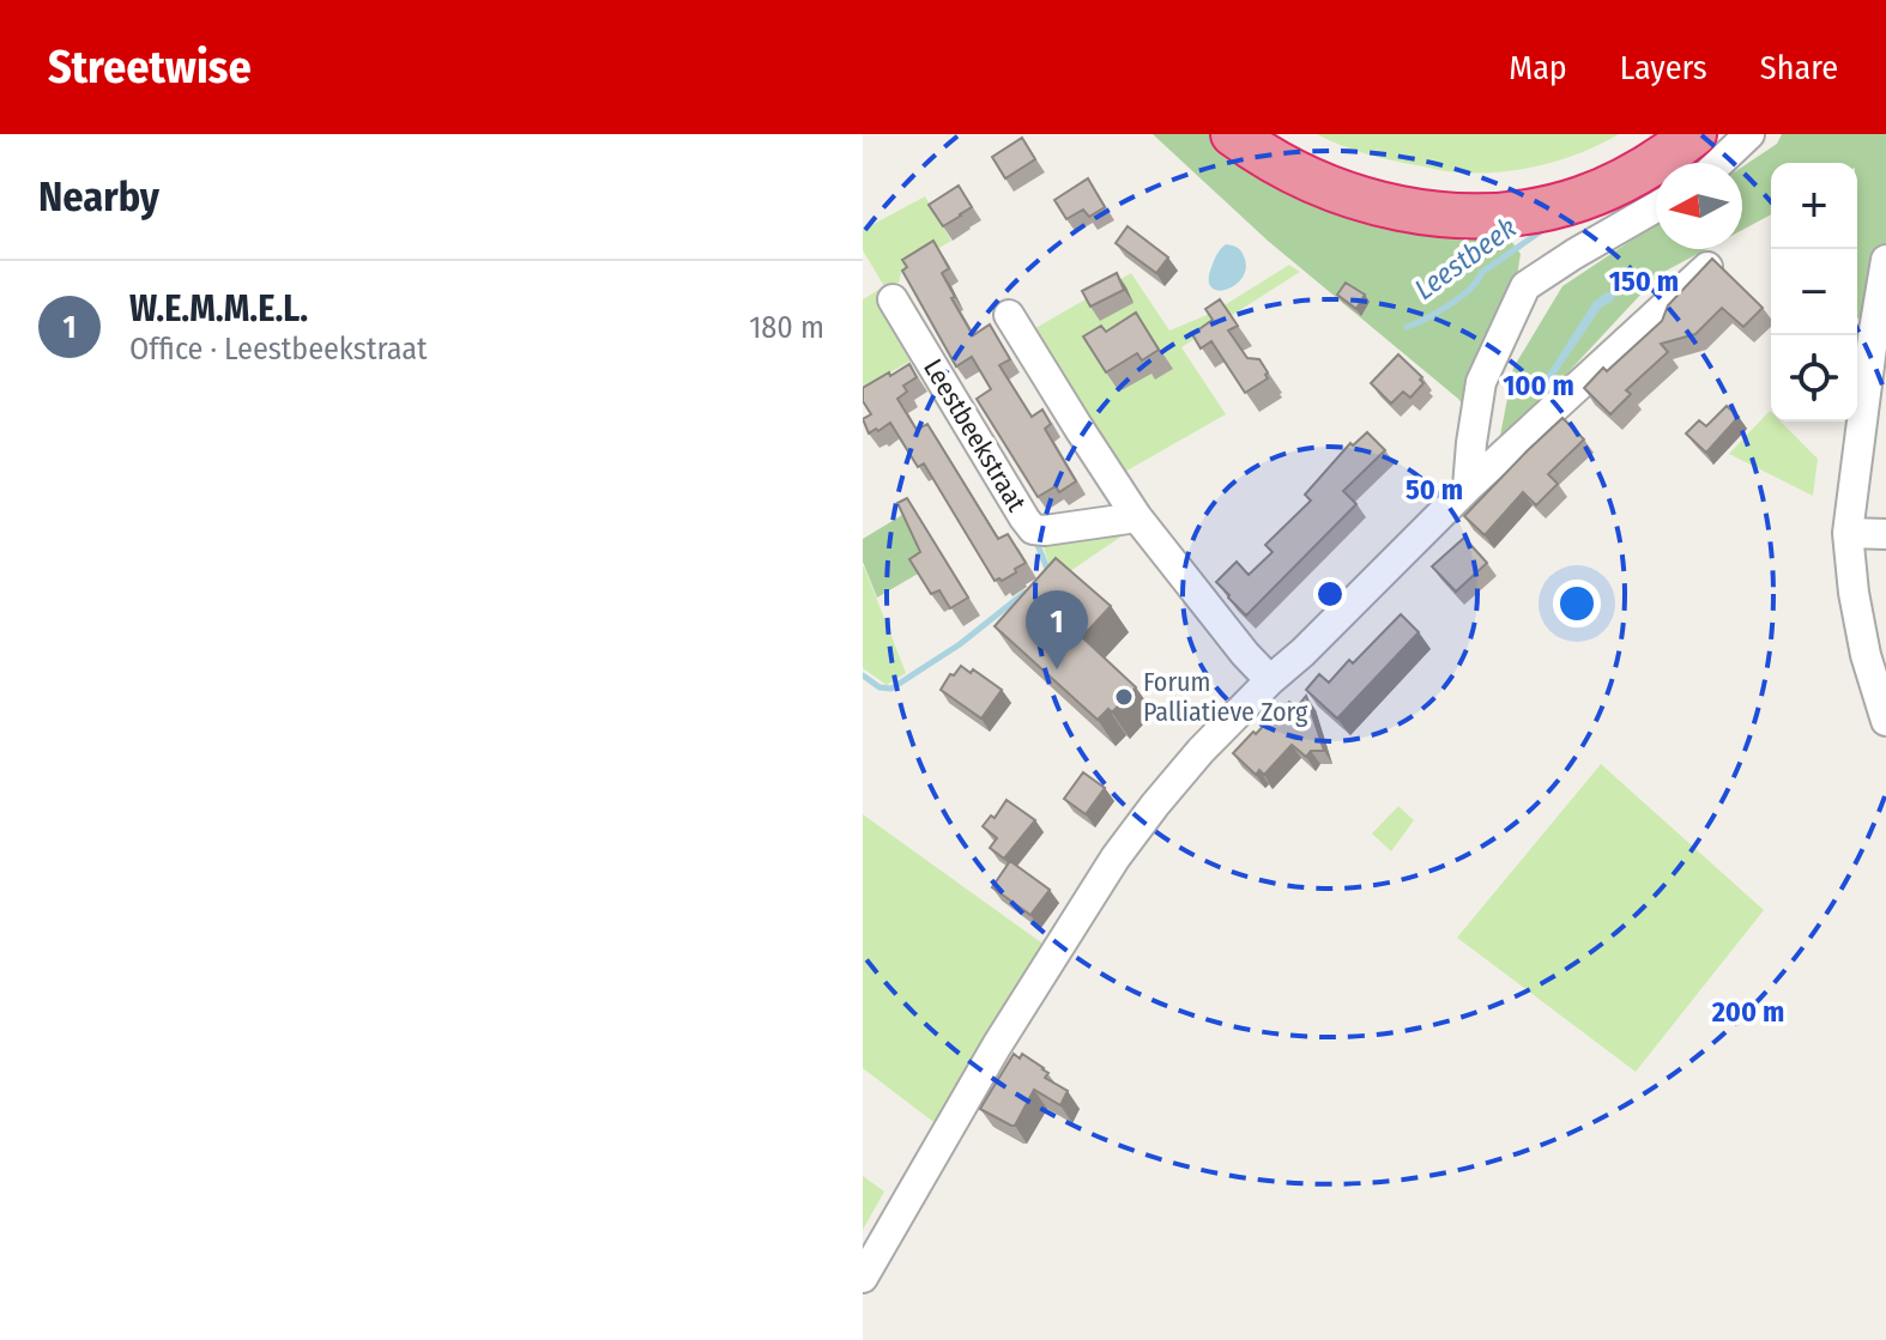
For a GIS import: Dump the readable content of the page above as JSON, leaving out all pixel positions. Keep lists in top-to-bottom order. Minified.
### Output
{"streets":{"street":["Leestbeekstraat"]},"water":["Leestbeek"],"places":["Forum Palliatieve Zorg"],"north":"left","page":{"header":"Streetwise","nav":["Map","Layers","Share"],"heading":"Nearby","map_buttons":["+","−"],"list":[{"mark":"1","name":"W.E.M.M.E.L.","note":"Office · Leestbeekstraat","value":"180 m"}],"pins":"1"},"rings":["150 m","100 m","50 m","200 m"]}
